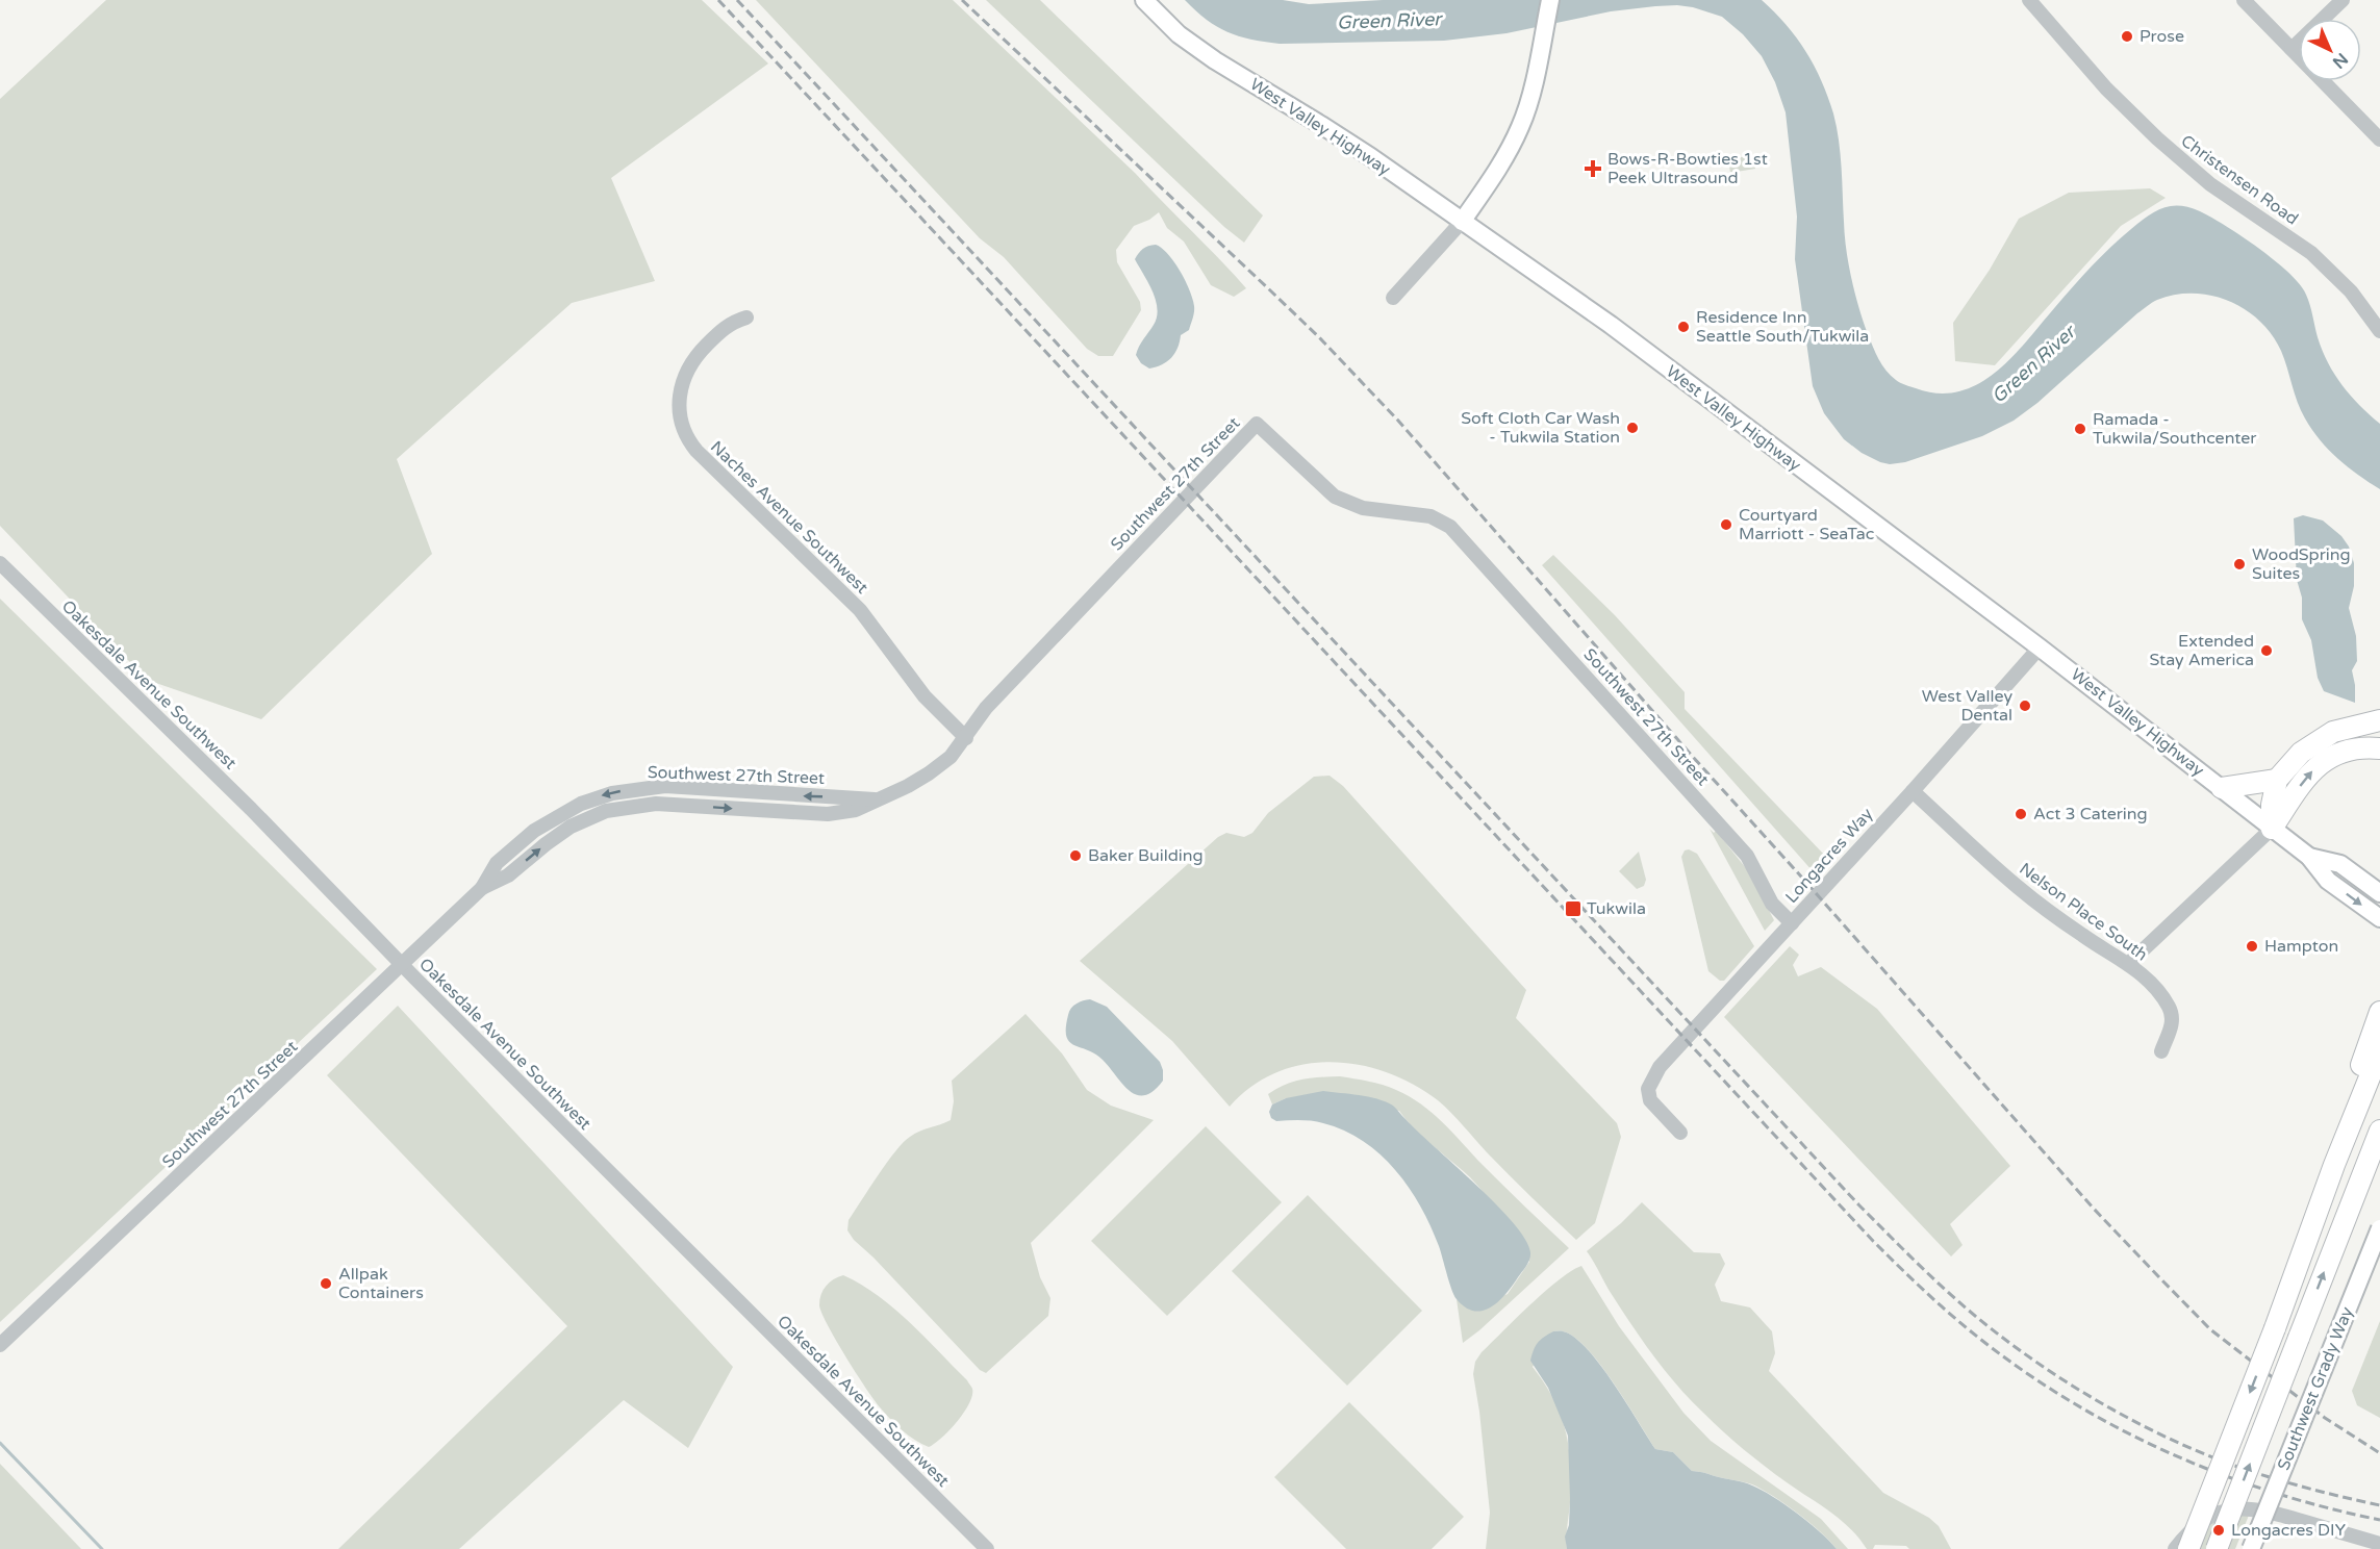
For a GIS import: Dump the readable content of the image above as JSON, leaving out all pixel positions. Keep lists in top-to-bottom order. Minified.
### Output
{"streets":{"main road":["West Valley Highway","Southwest Grady Way"],"street":["Christensen Road","Southwest 27th Street","Naches Avenue Southwest","Oakesdale Avenue Southwest","Longacres Way","Nelson Place South"]},"crossings":[["West Valley Highway","Longacres Way"],["Southwest 27th Street","Naches Avenue Southwest"],["Southwest 27th Street","Oakesdale Avenue Southwest"],["Southwest 27th Street","Longacres Way"],["Longacres Way","Nelson Place South"]],"water":["Green River"],"places":{"other":["Prose","Residence Inn Seattle South/Tukwila","Soft Cloth Car Wash - Tukwila Station","Ramada - Tukwila/Southcenter","Courtyard Marriott - SeaTac","WoodSpring Suites","Extended Stay America","West Valley Dental","Act 3 Catering","Baker Building","Hampton","Allpak Containers","Longacres DIY"],"health":["Bows-R-Bowties 1st Peek Ultrasound"],"transit":["Tukwila"]},"north":"bottom right"}
